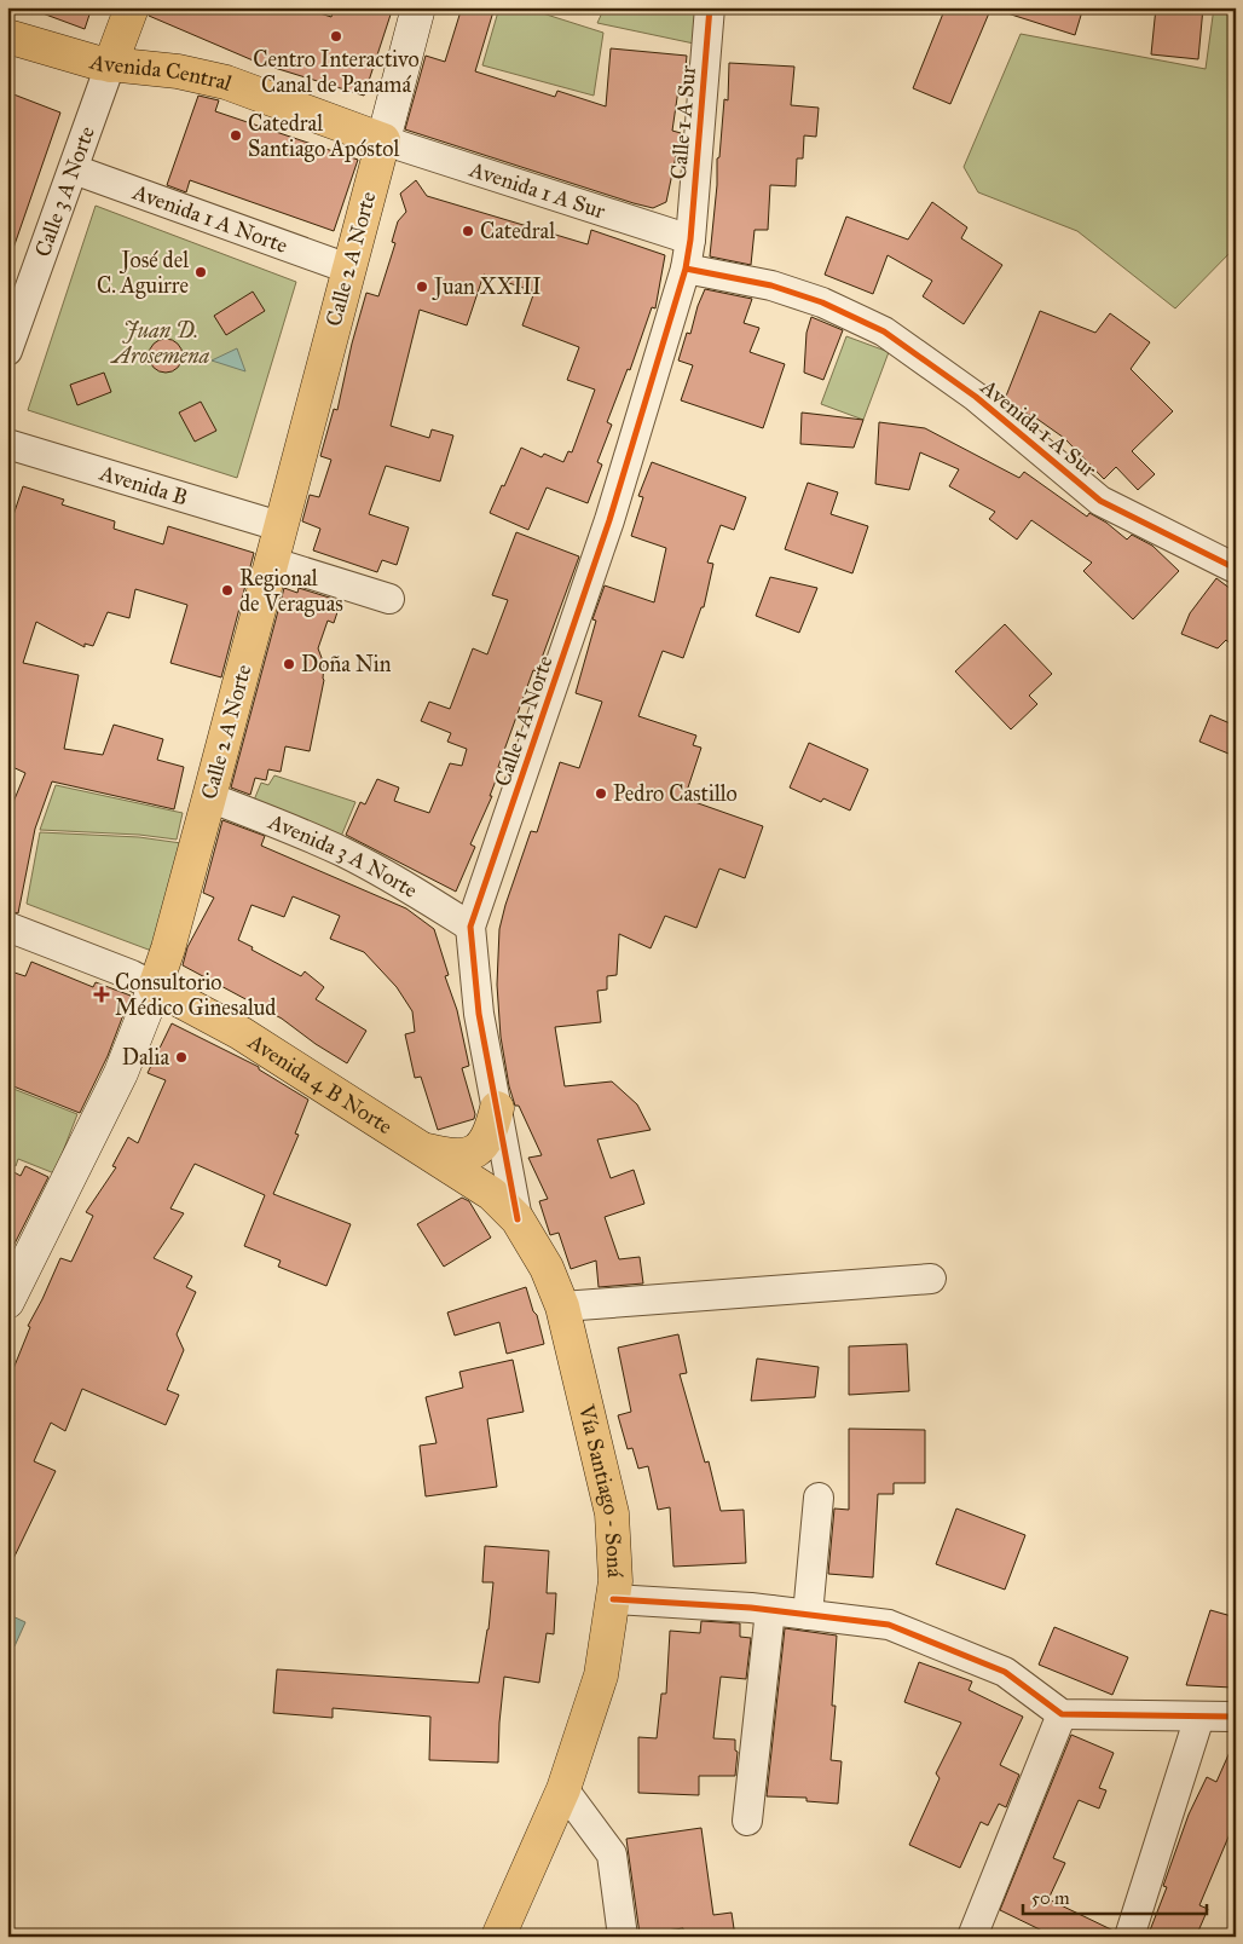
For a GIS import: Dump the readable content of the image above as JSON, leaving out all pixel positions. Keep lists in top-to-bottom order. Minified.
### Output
{"streets":{"main road":["Avenida Central","Calle 2 A Norte","Avenida 4 B Norte","Vía Santiago - Soná"],"street":["Calle 1 A Sur","Avenida 1 A Sur","Calle 3 A Norte","Avenida 1 A Norte","Avenida B","Calle 1 A Norte","Avenida 3 A Norte"]},"crossings":[["Avenida Central","Avenida 1 A Sur"],["Avenida Central","Calle 3 A Norte"],["Avenida Central","Calle 2 A Norte"],["Calle 1 A Sur","Avenida 1 A Sur"],["Calle 1 A Sur","Calle 1 A Norte"],["Avenida 1 A Sur","Calle 2 A Norte"],["Avenida 1 A Sur","Calle 1 A Norte"],["Calle 3 A Norte","Avenida 1 A Norte"],["Avenida 1 A Norte","Calle 2 A Norte"],["Calle 2 A Norte","Avenida B"],["Calle 2 A Norte","Avenida 3 A Norte"],["Calle 2 A Norte","Avenida 4 B Norte"],["Calle 1 A Norte","Avenida 3 A Norte"],["Calle 1 A Norte","Avenida 4 B Norte"],["Calle 1 A Norte","Vía Santiago - Soná"],["Avenida 4 B Norte","Vía Santiago - Soná"]],"parks":["Juan D. Arosemena"],"places":{"other":["Centro Interactivo Canal de Panamá","Catedral Santiago Apóstol","Catedral","José del C. Aguirre","Juan XXIII","Regional de Veraguas","Doña Nin","Pedro Castillo","Dalia"],"health":["Consultorio Médico Ginesalud"]},"scale_bar":"50 m"}
